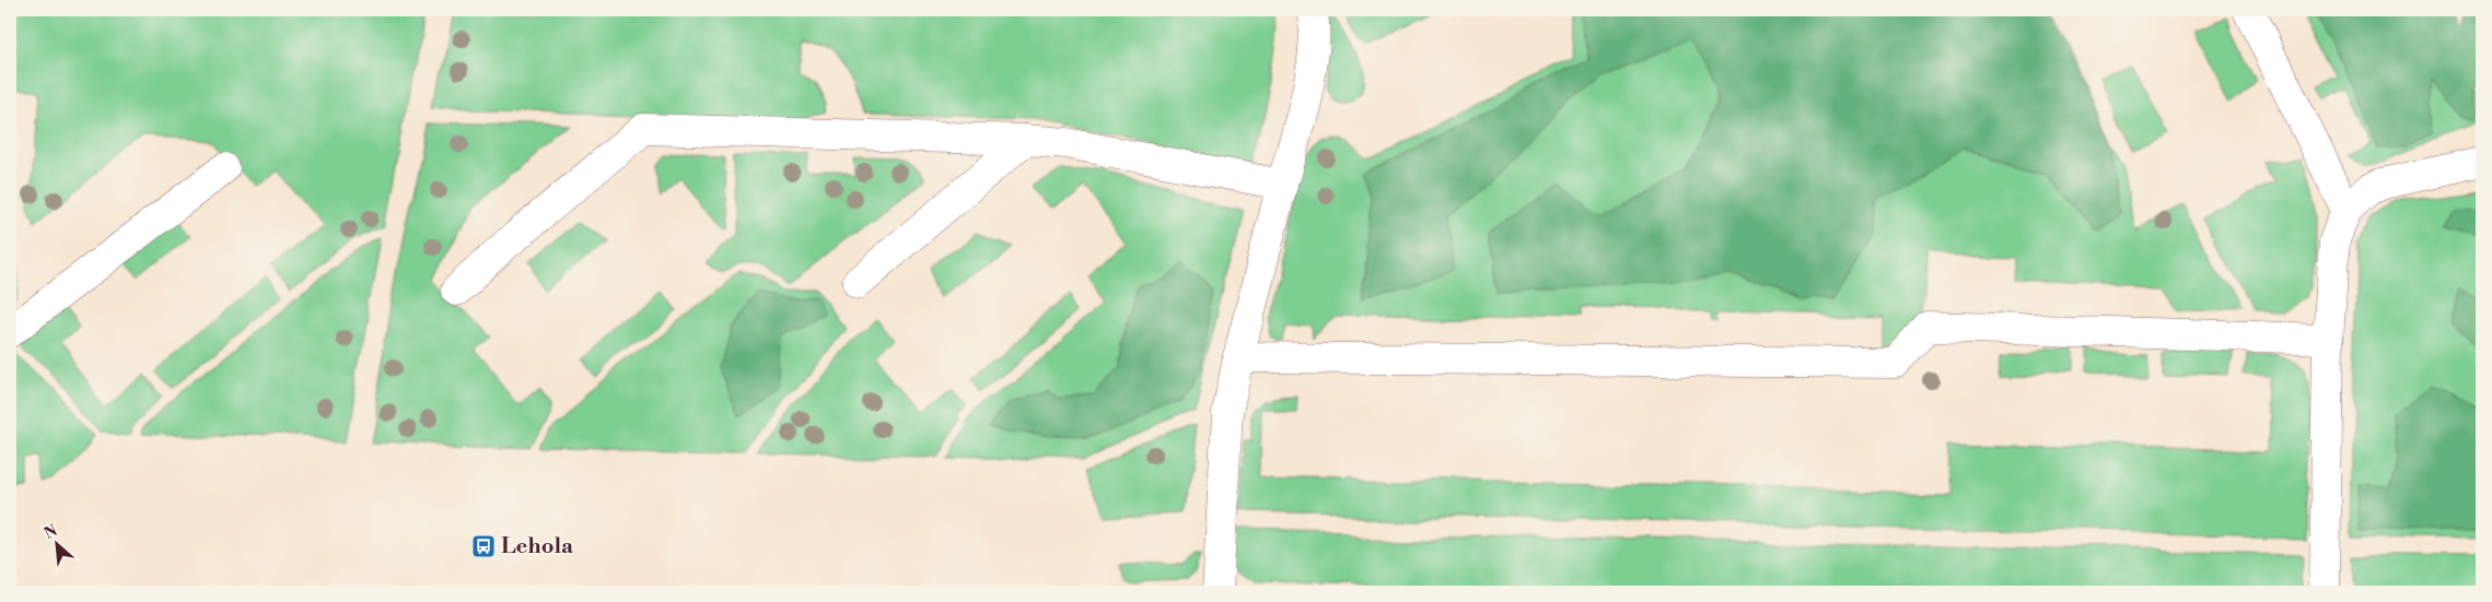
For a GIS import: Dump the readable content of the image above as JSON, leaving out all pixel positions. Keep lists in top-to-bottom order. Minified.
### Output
{"places":{"bus stop":["Lehola"]},"north":"top left"}
